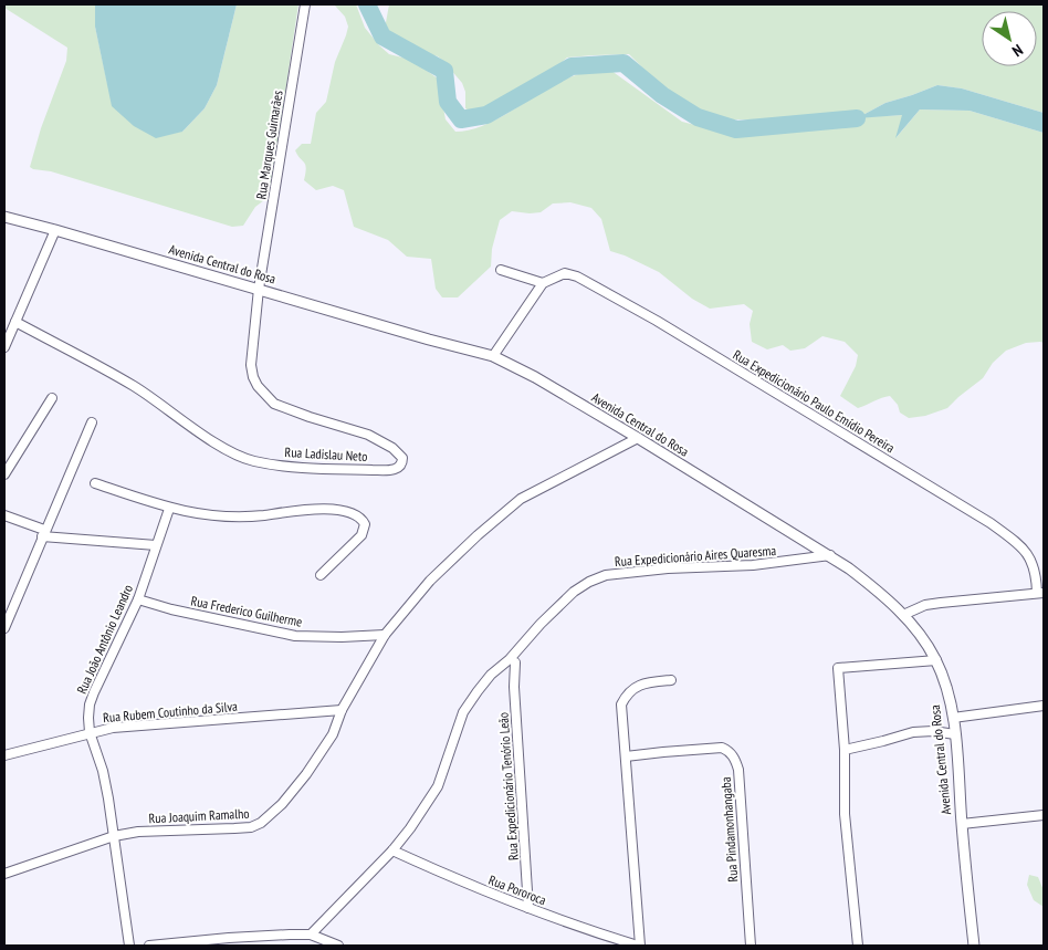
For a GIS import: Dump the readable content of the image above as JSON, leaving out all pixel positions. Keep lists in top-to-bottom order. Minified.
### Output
{"streets":{"street":["Rua Marques Guimarães","Avenida Central do Rosa","Rua Expedicionário Paulo Emídio Pereira","Rua Ladislau Neto","Rua Expedicionário Aires Quaresma","Rua Frederico Guilherme","Rua João Antônio Leandro","Rua Rubem Coutinho da Silva","Rua Expedicionário Tenório Leão","Rua Joaquim Ramalho","Rua Pindamonhangaba","Rua Pororoca"]},"crossings":[["Rua Marques Guimarães","Avenida Central do Rosa"],["Rua Marques Guimarães","Rua Ladislau Neto"],["Avenida Central do Rosa","Rua Ladislau Neto"],["Avenida Central do Rosa","Rua Expedicionário Aires Quaresma"],["Avenida Central do Rosa","Rua Joaquim Ramalho"],["Rua Expedicionário Aires Quaresma","Rua Pororoca"],["Rua Frederico Guilherme","Rua João Antônio Leandro"],["Rua Frederico Guilherme","Rua Joaquim Ramalho"],["Rua João Antônio Leandro","Rua Rubem Coutinho da Silva"],["Rua João Antônio Leandro","Rua Joaquim Ramalho"],["Rua Rubem Coutinho da Silva","Rua Joaquim Ramalho"],["Rua Expedicionário Tenório Leão","Rua Pororoca"]],"north":"bottom right"}
